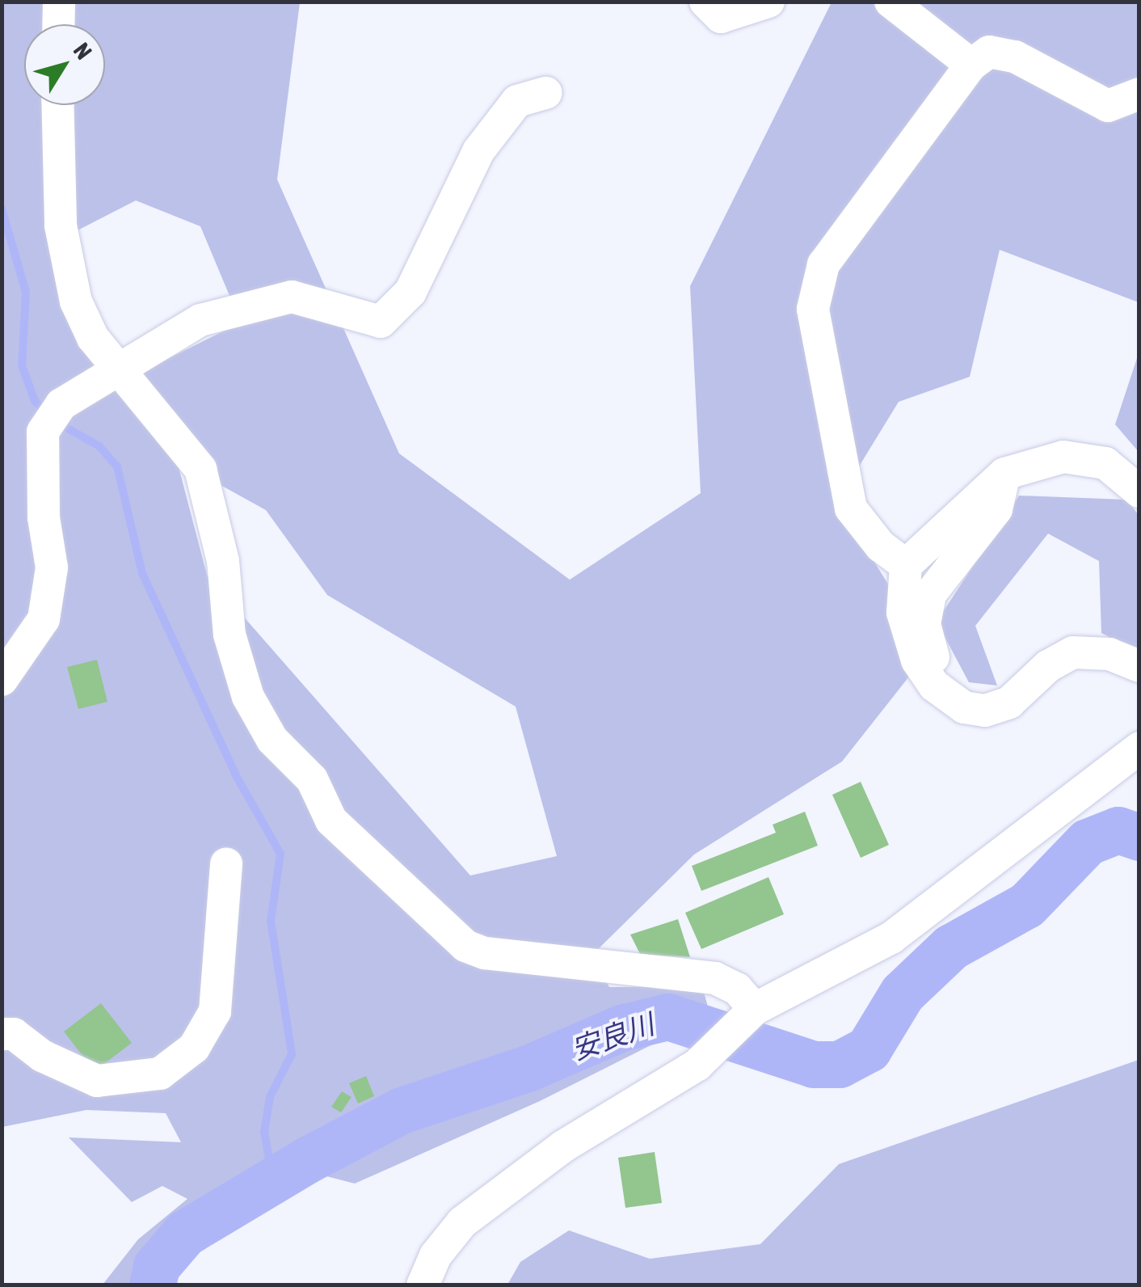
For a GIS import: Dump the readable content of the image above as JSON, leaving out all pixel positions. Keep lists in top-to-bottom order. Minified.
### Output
{"water":["安良川"],"north":"top right"}
